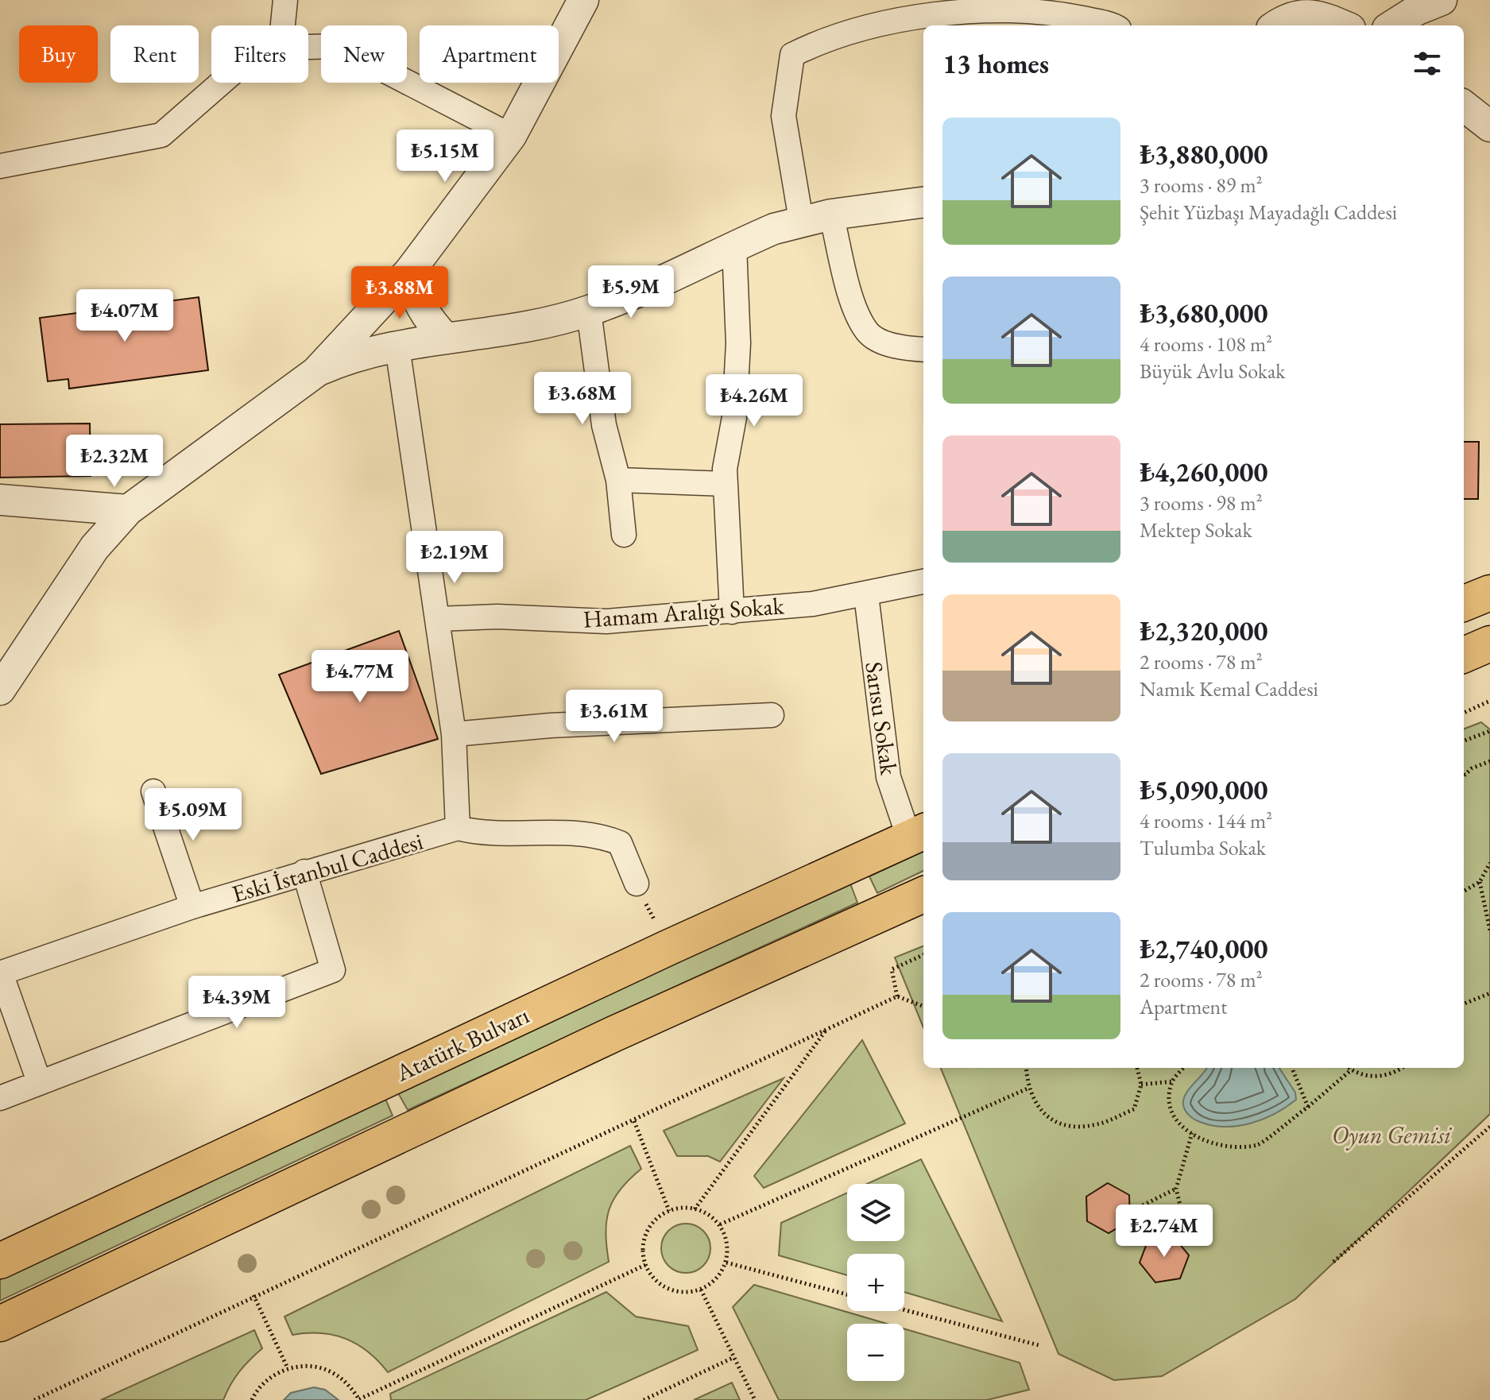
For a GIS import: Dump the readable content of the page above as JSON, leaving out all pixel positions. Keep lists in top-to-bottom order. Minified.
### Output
{"streets":{"main road":["Atatürk Bulvarı"],"street":["Hamam Aralığı Sokak","Sarısu Sokak","Eski İstanbul Caddesi"]},"crossings":[["Hamam Aralığı Sokak","Sarısu Sokak"],["Sarısu Sokak","Atatürk Bulvarı"]],"parks":["Oyun Gemisi"],"page":{"chip":["Buy","Rent","Filters","New","Apartment"],"heading":"13 homes","list":[{"name":"₺3,880,000","note":"3 rooms · 89 m² · Şehit Yüzbaşı Mayadağlı Caddesi"},{"name":"₺3,680,000","note":"4 rooms · 108 m² · Büyük Avlu Sokak"},{"name":"₺4,260,000","note":"3 rooms · 98 m² · Mektep Sokak"},{"name":"₺2,320,000","note":"2 rooms · 78 m² · Namık Kemal Caddesi"},{"name":"₺5,090,000","note":"4 rooms · 144 m² · Tulumba Sokak"},{"name":"₺2,740,000","note":"2 rooms · 78 m² · Apartment"}],"price":["₺5.15M","₺5.9M","₺3.88M","₺4.07M","₺3.68M","₺4.26M","₺2.32M","₺2.19M","₺4.77M","₺3.61M","₺5.09M","₺4.39M","₺2.74M"],"map_buttons":["+","−"]}}
